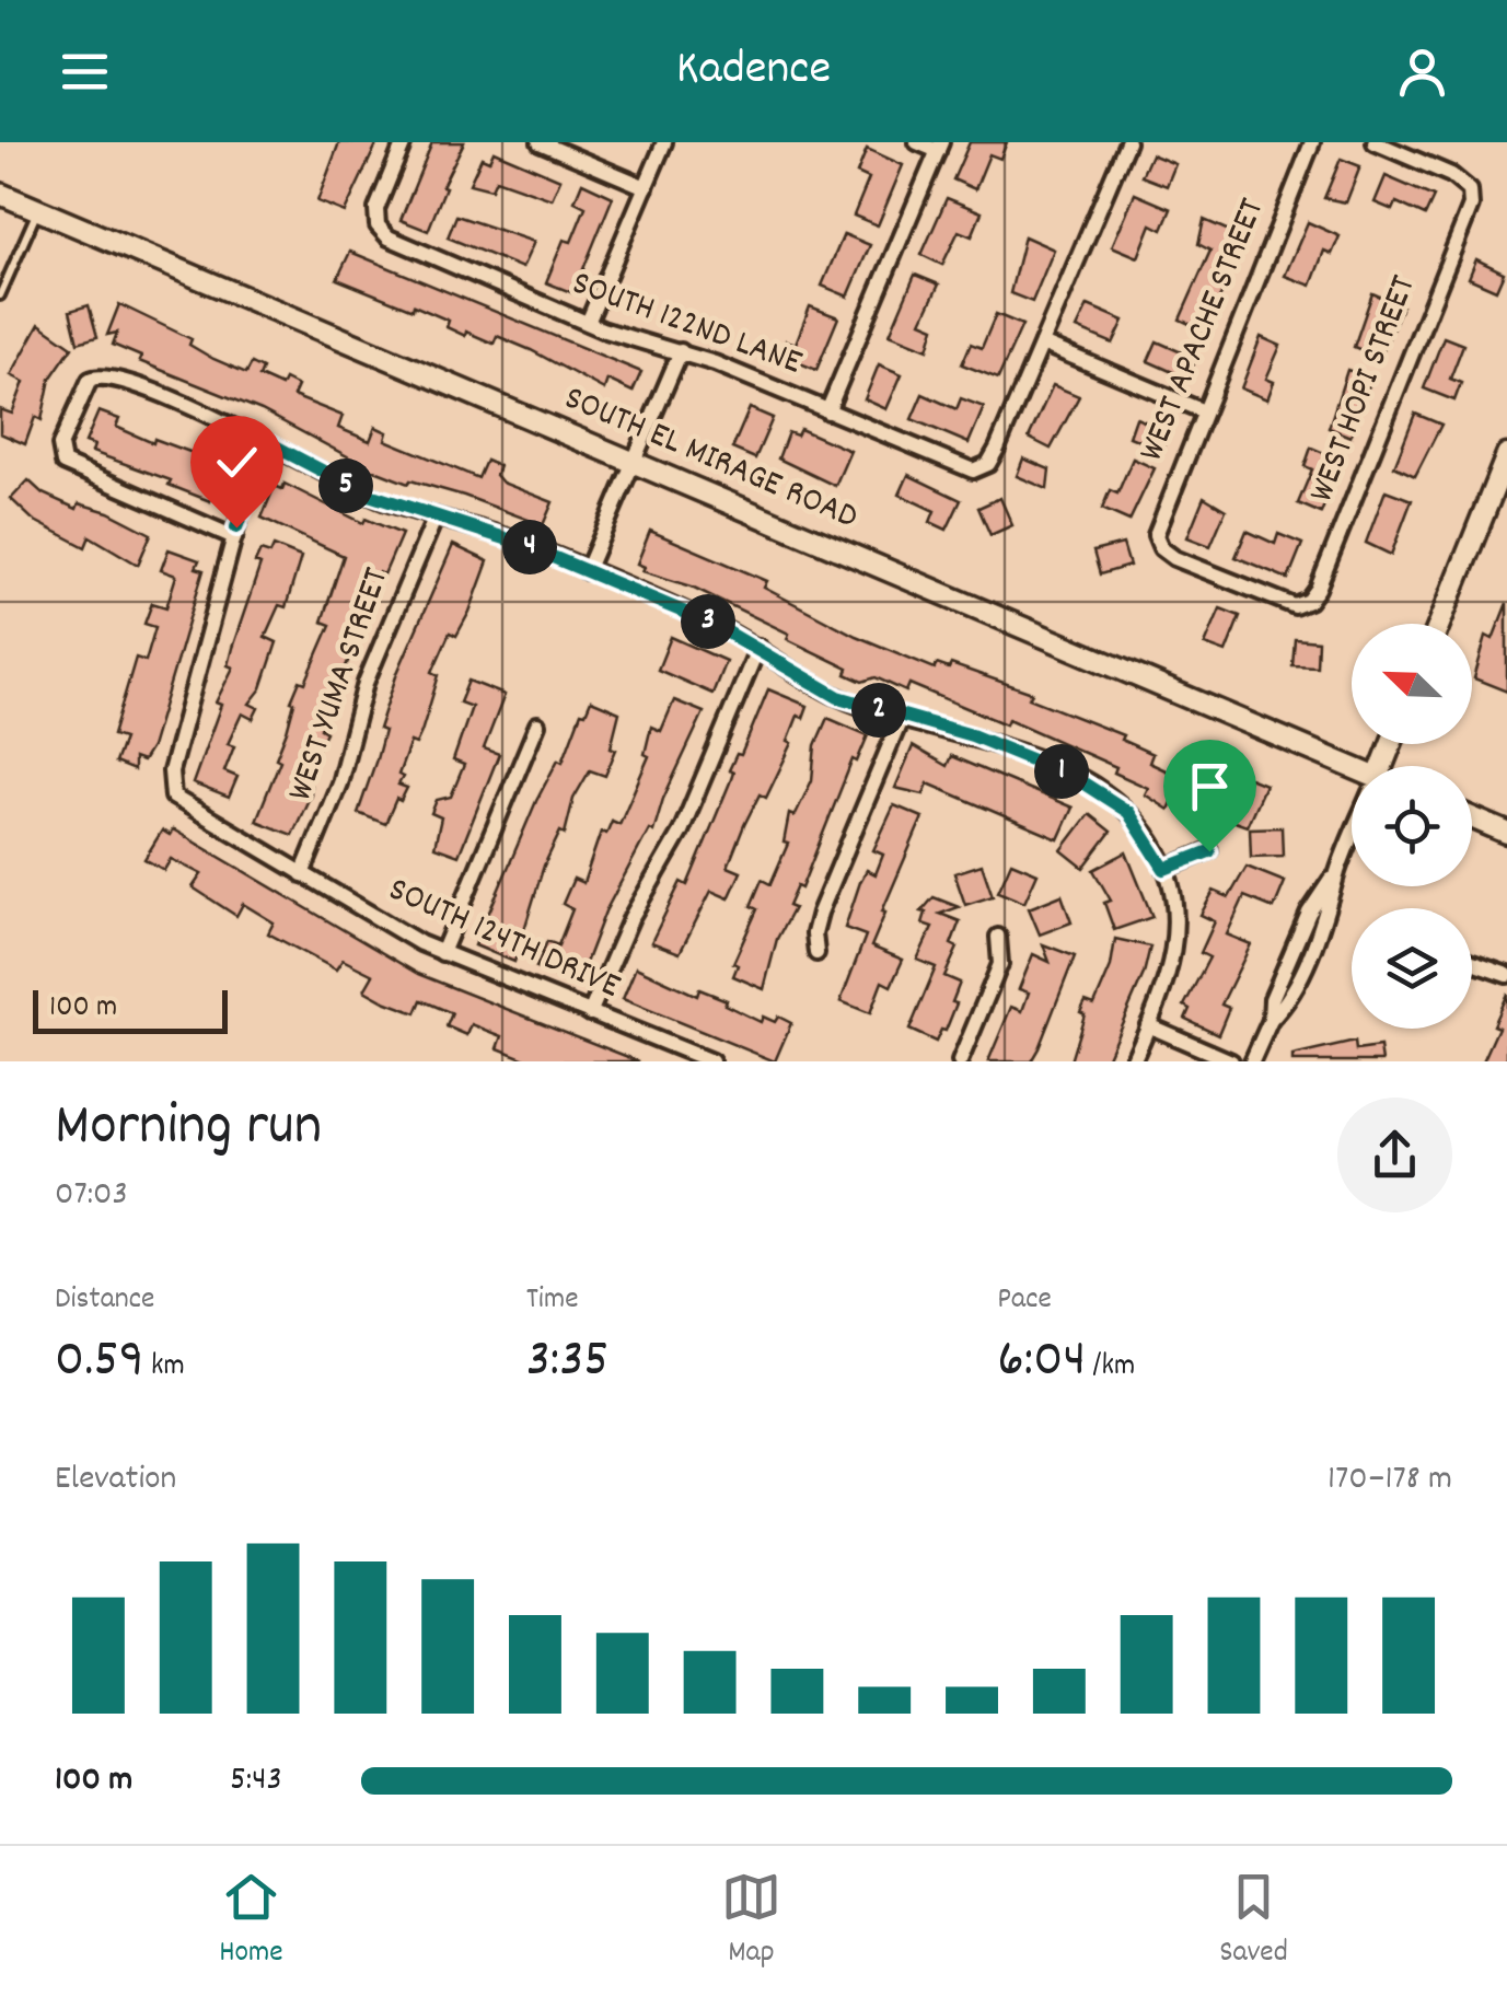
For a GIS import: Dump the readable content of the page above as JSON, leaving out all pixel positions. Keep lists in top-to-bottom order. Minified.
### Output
{"streets":{"main road":["SOUTH EL MIRAGE ROAD"],"street":["SOUTH 122ND LANE","WEST APACHE STREET","WEST HOPI STREET","WEST YUMA STREET","SOUTH 124TH DRIVE"]},"crossings":[["WEST APACHE STREET","WEST HOPI STREET"],["WEST YUMA STREET","SOUTH 124TH DRIVE"]],"scale_bar":"100 m","north":"top left","page":{"header":"Kadence","pins":["5","4","3","2","1"],"scale":"100 m","heading":["Morning run","07:03"],"stats":[["Distance","0.59 km"],["Time","3:35"],["Pace","6:04 /km"]],"chart":["Elevation","170–178 m"],"list":[{"name":"100 m","note":"5:43"}],"tabs":["Home","Map","Saved"]}}
